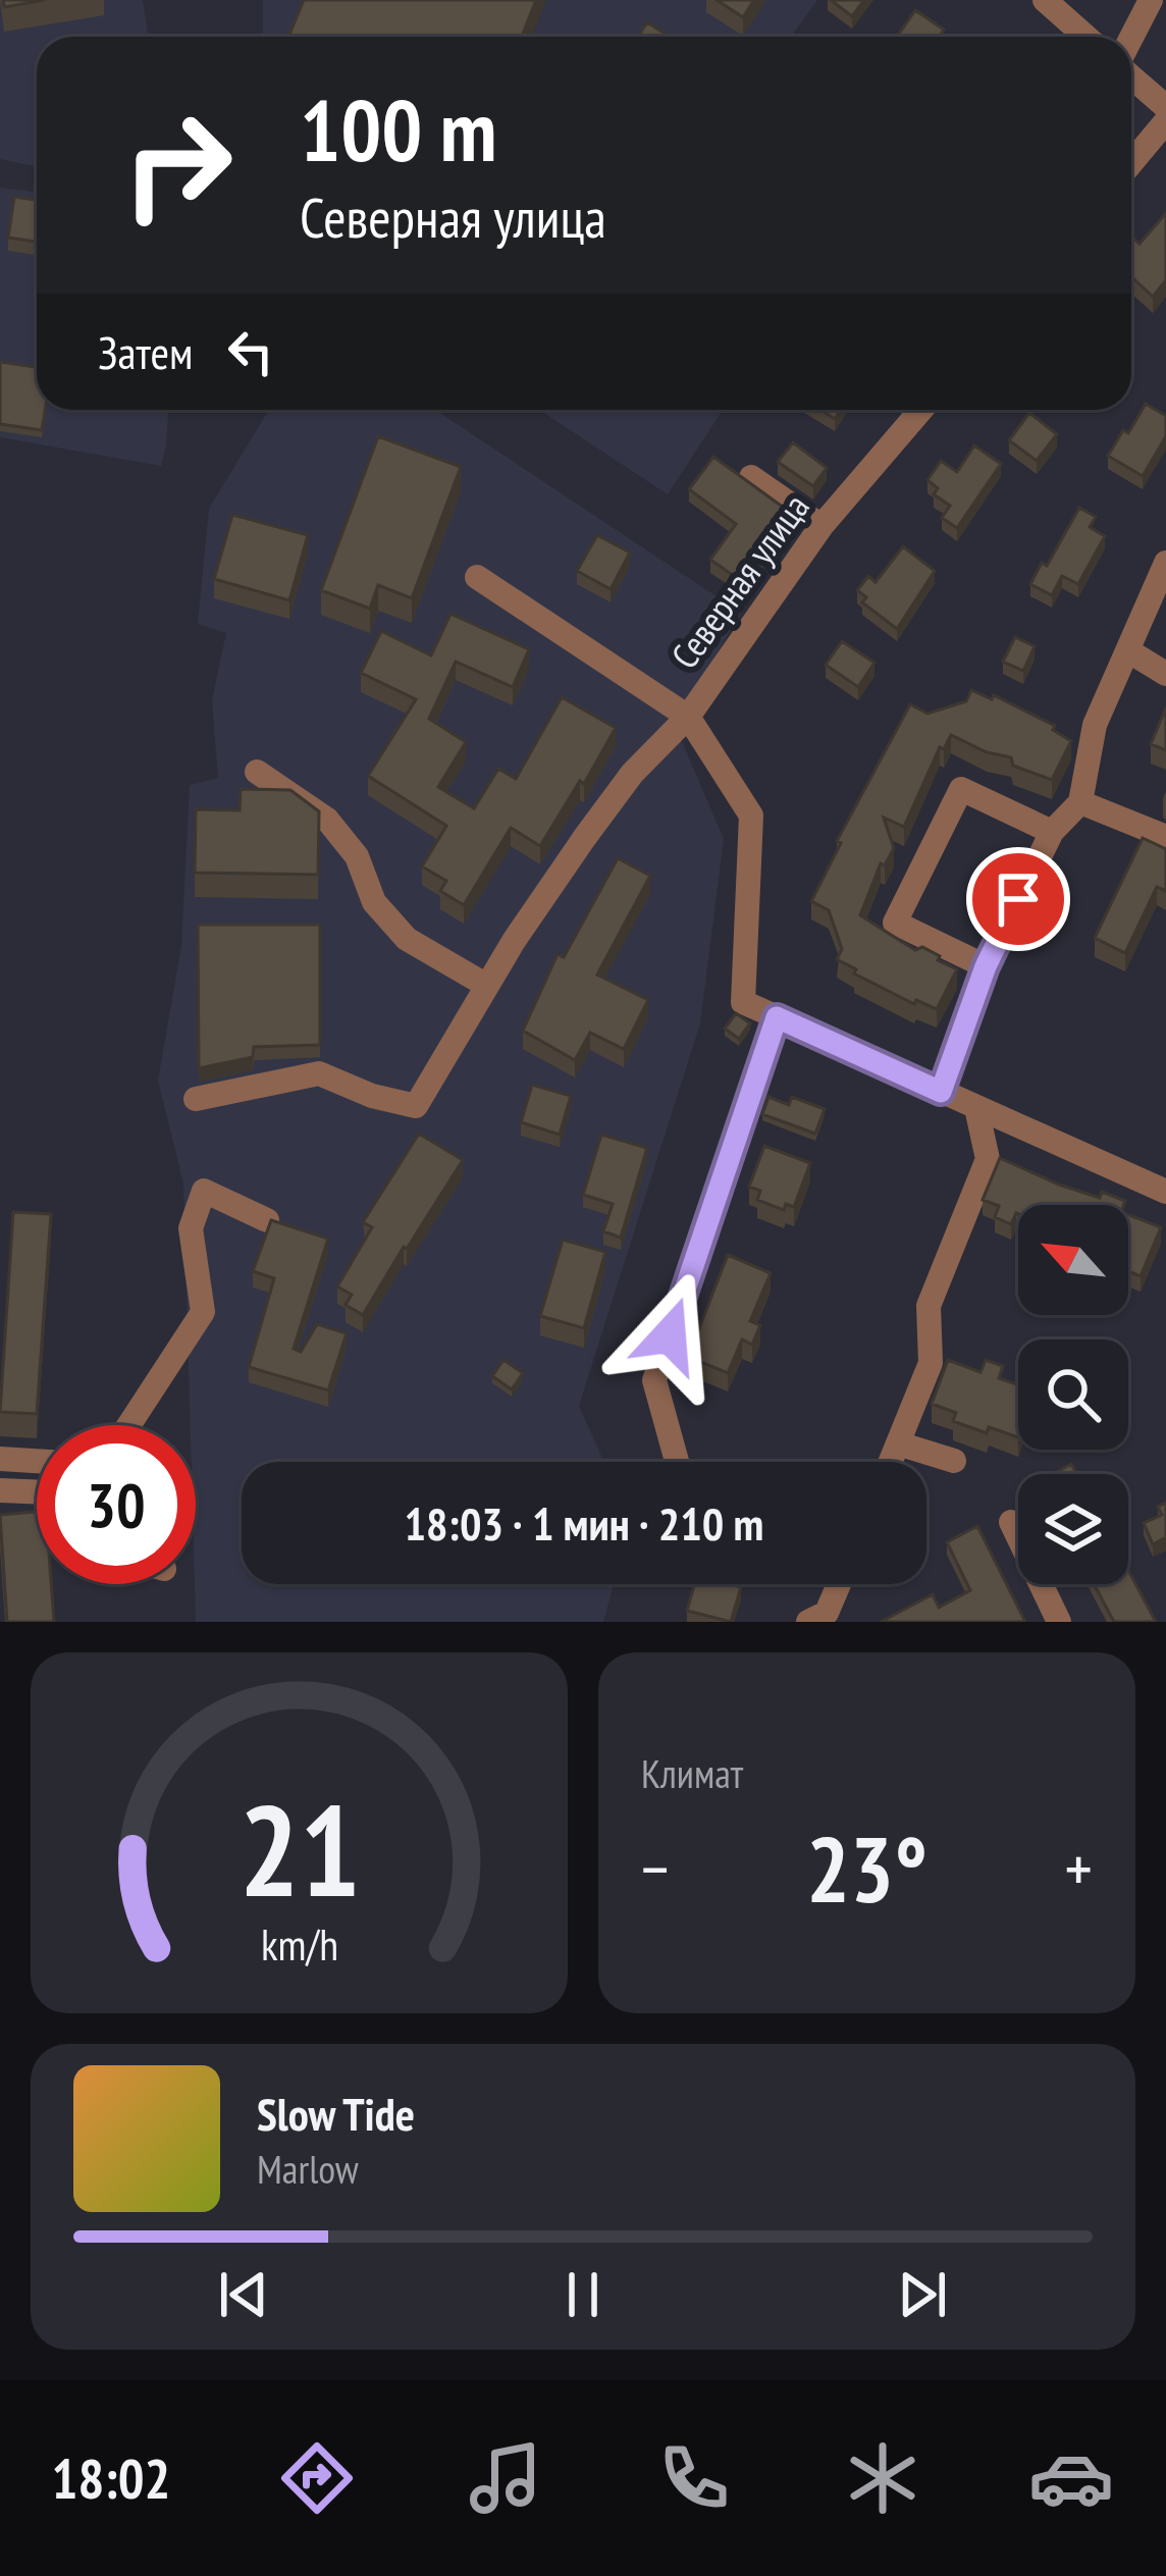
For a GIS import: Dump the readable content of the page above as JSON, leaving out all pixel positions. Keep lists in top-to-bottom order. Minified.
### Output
{"streets":{"street":["Северная улица"]},"north":"top left","page":{"turn":["100 m","Северная улица"],"then":"Затем","limit":"30","trip":"18:03 · 1 мин · 210 m","tile":"Климат","heat":["−","23°","+"],"song":["Slow Tide","Marlow"],"tabs":"18:02","gauge":["21","km/h"]}}
